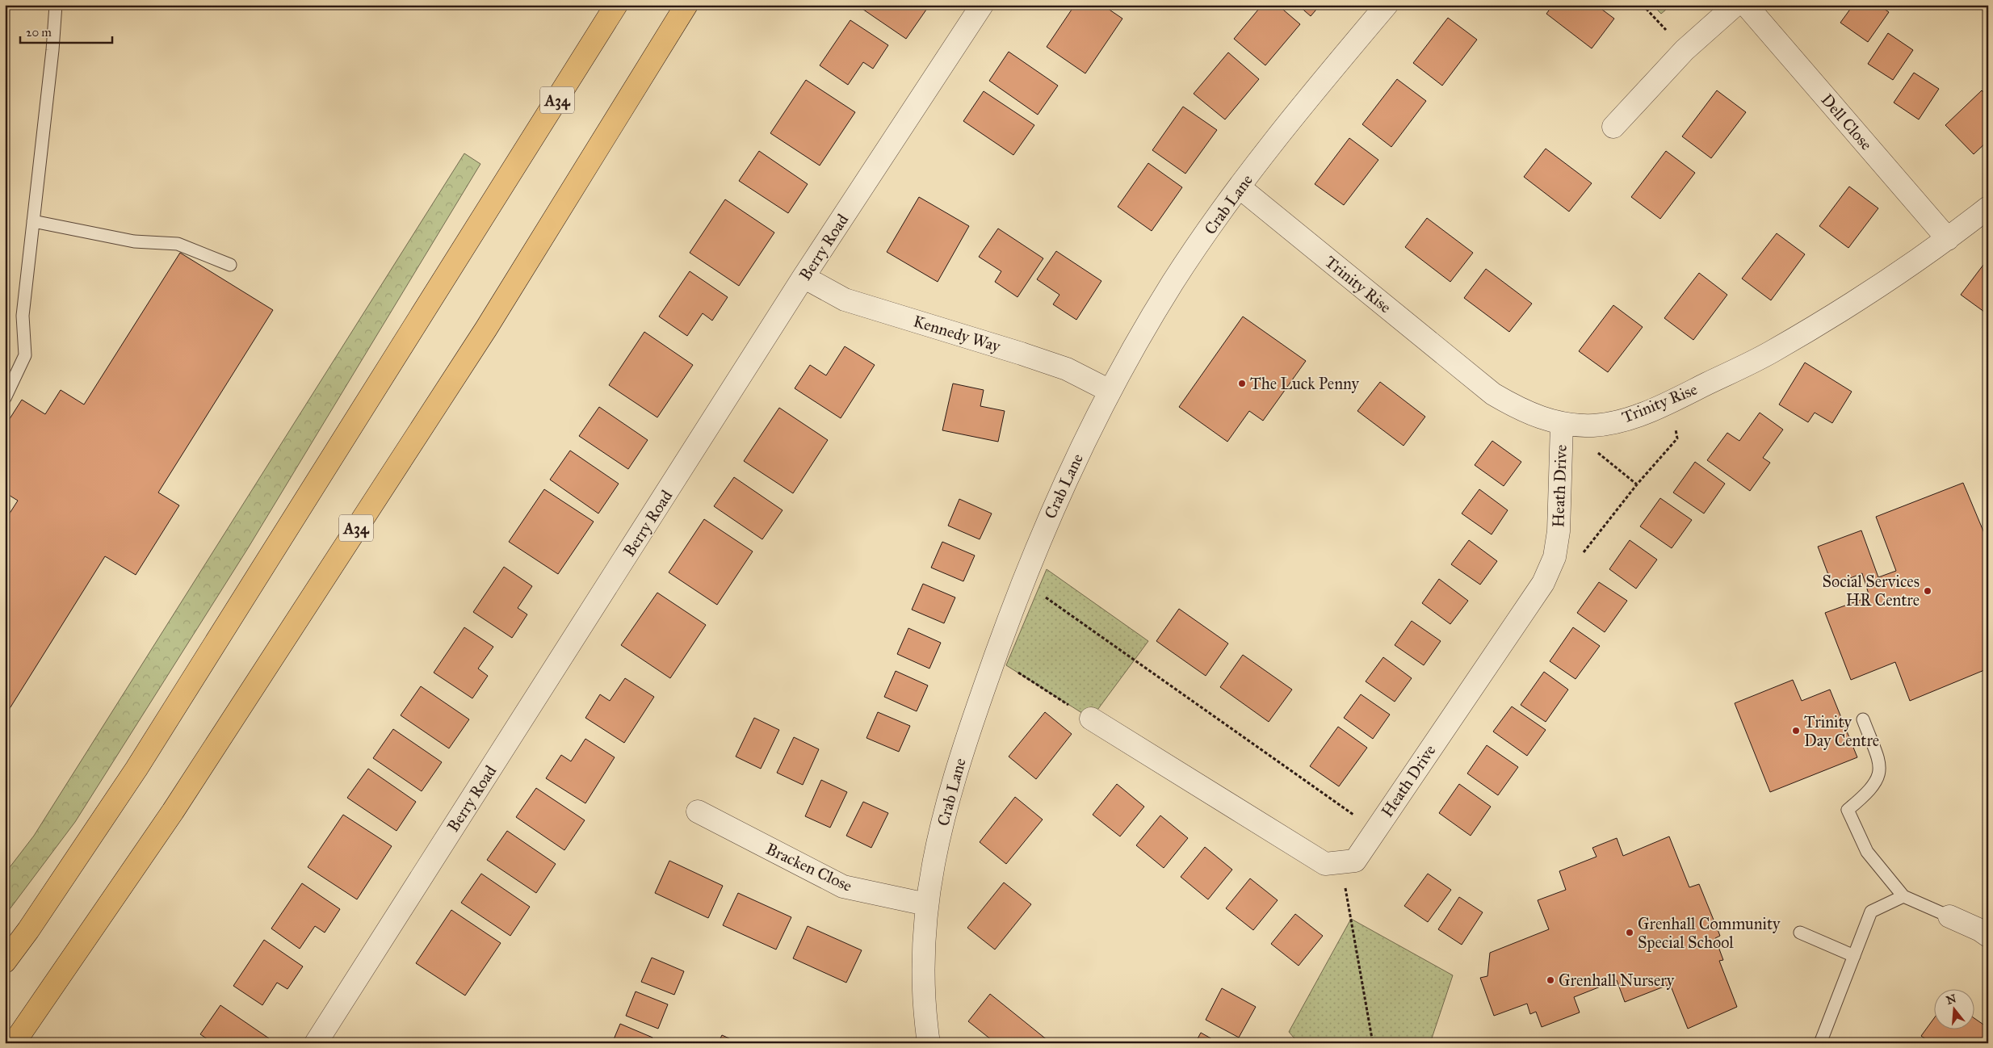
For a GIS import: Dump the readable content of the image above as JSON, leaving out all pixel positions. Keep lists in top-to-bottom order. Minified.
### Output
{"streets":{"highway":["A34"],"street":["Dell Close","Crab Lane","Berry Road","Trinity Rise","Kennedy Way","Heath Drive","Bracken Close"]},"crossings":[["Dell Close","Trinity Rise"],["Crab Lane","Trinity Rise"],["Crab Lane","Kennedy Way"],["Crab Lane","Bracken Close"],["Berry Road","Kennedy Way"],["Trinity Rise","Heath Drive"]],"places":["The Luck Penny","Social Services HR Centre","Trinity Day Centre","Grenhall Community Special School","Grenhall Nursery"],"scale_bar":"20 m","north":"top"}
